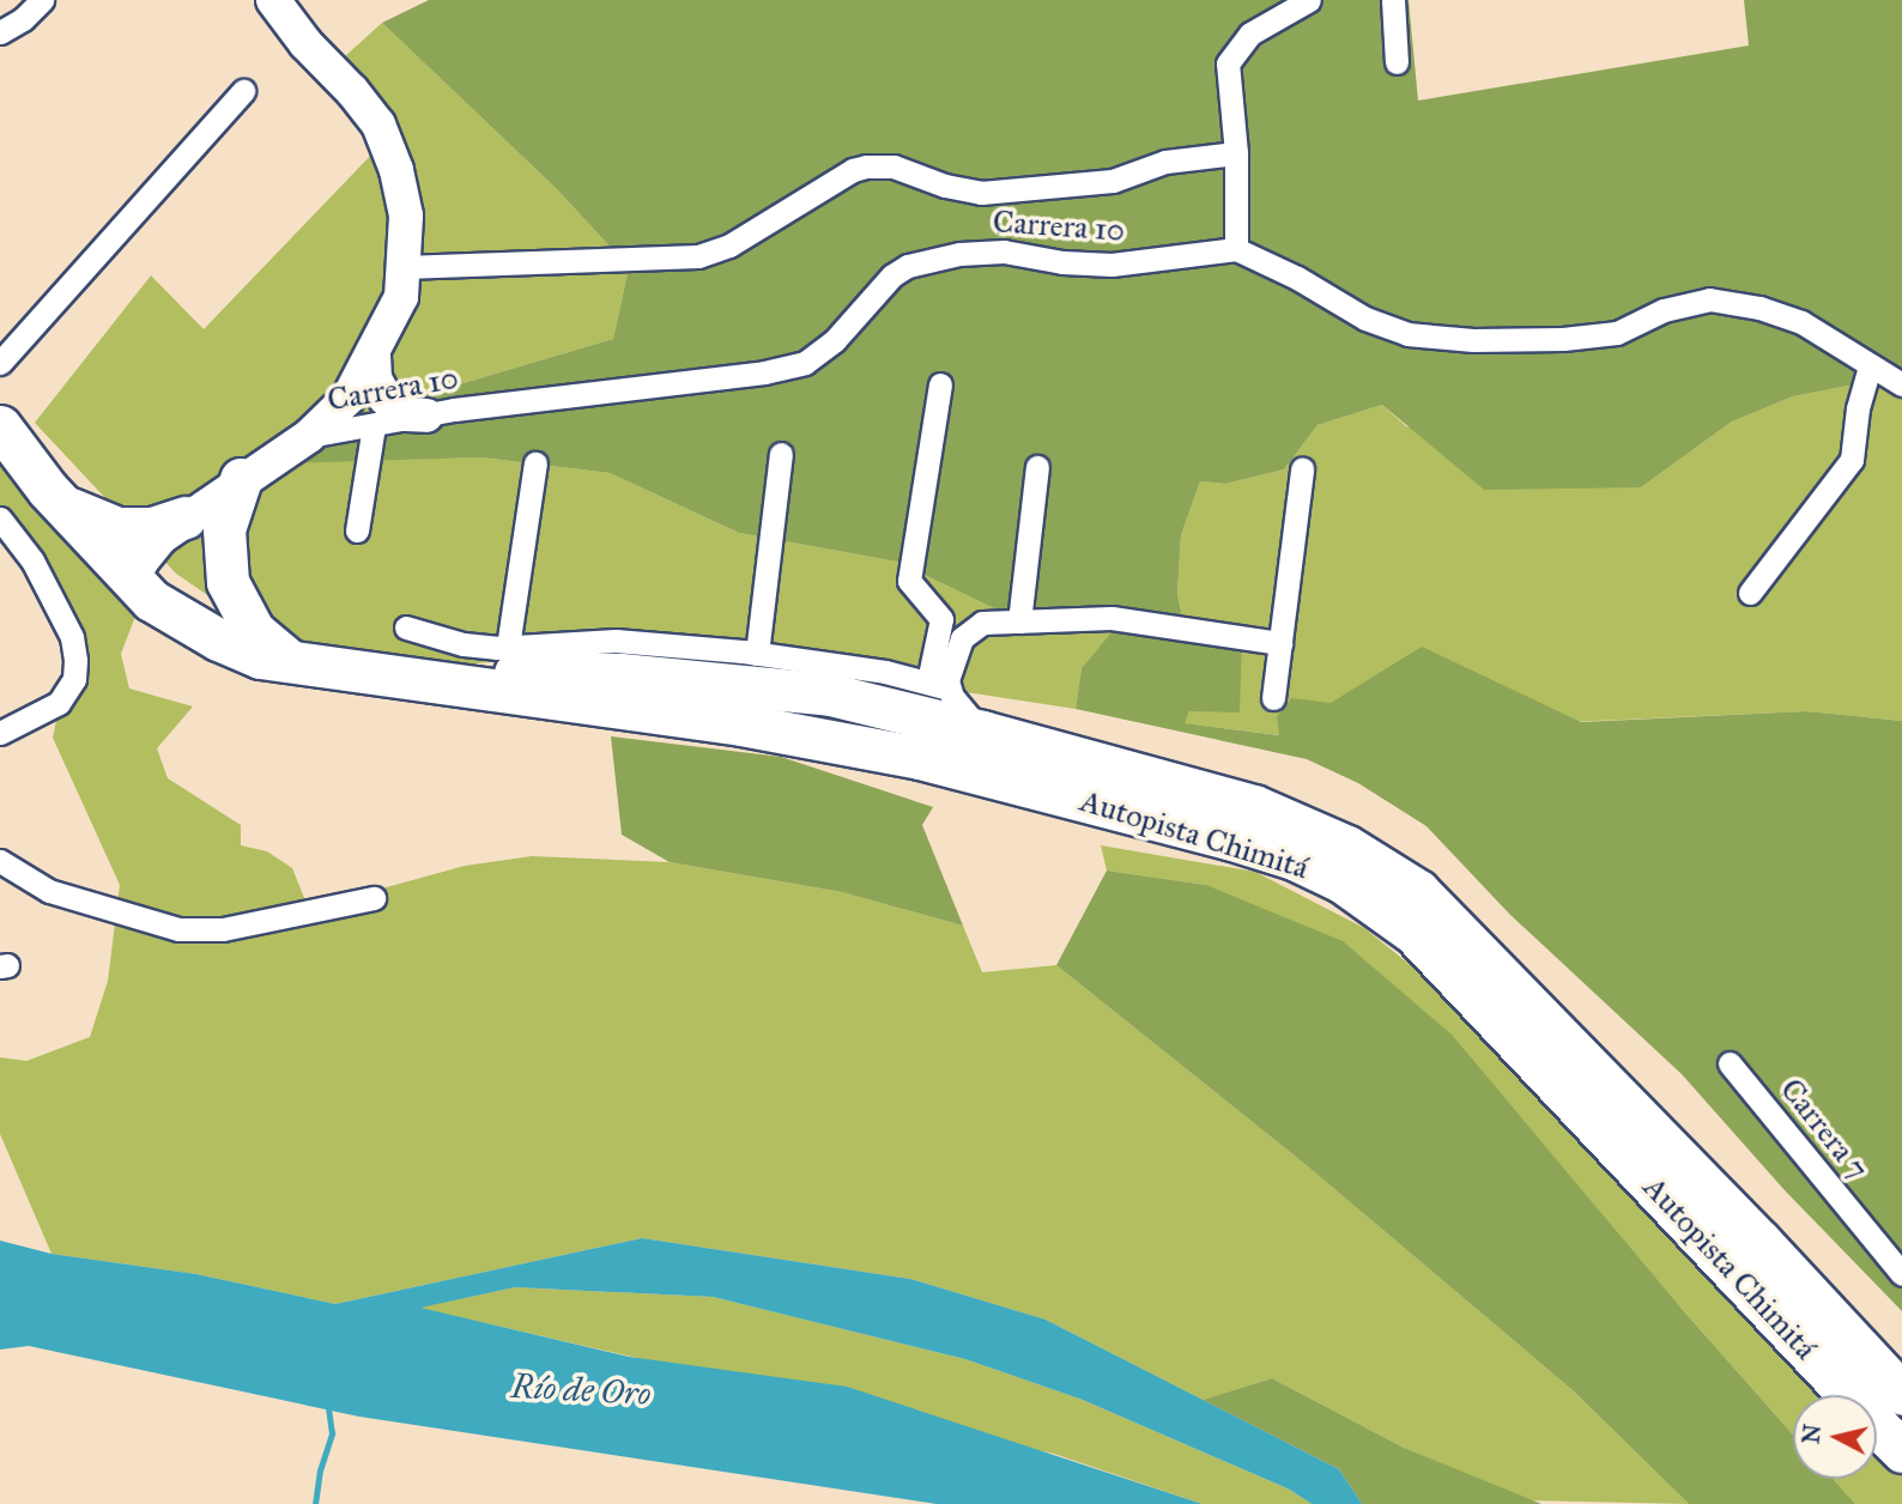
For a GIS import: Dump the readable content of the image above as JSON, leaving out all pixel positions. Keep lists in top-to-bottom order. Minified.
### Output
{"streets":{"highway":["Autopista Chimitá"],"street":["Carrera 10","Carrera 7"]},"water":["Río de Oro"],"north":"left"}
